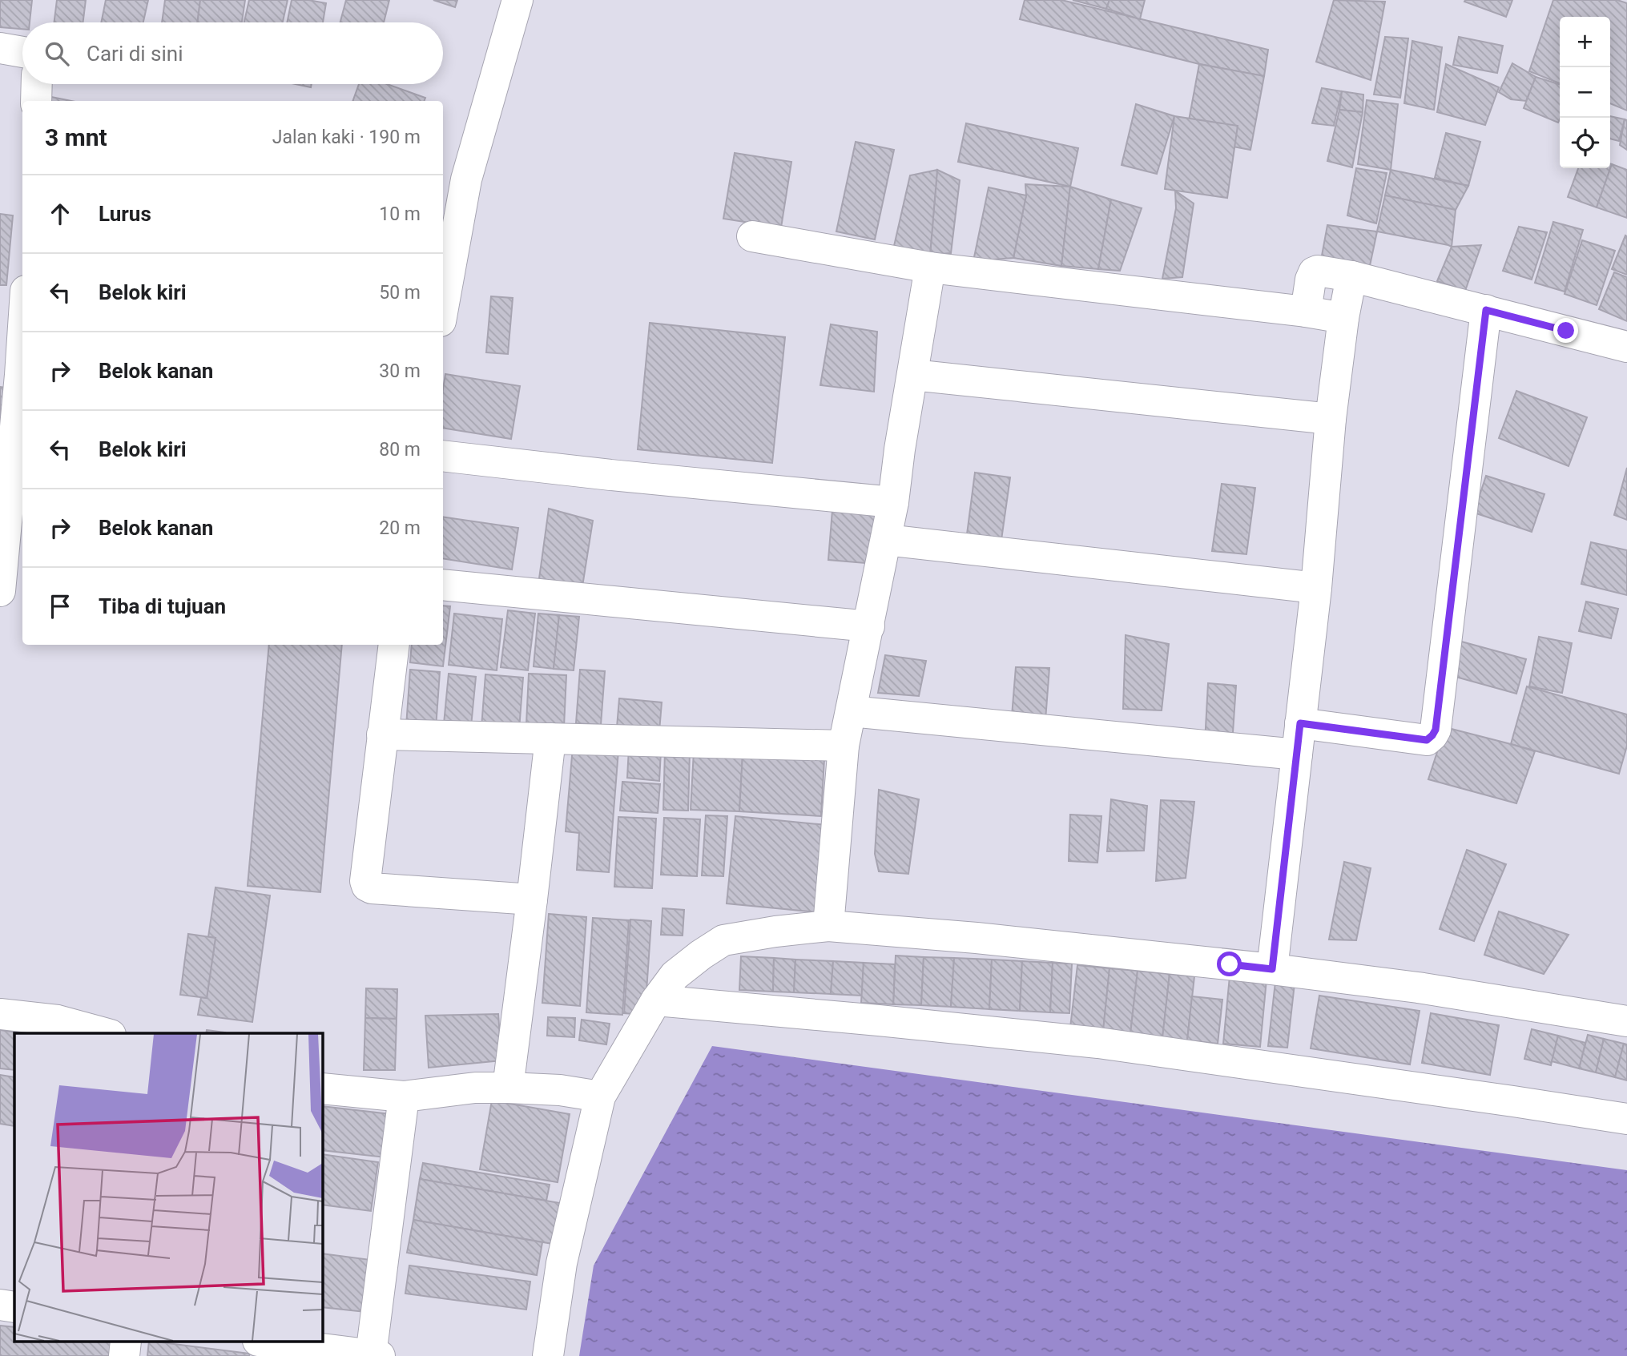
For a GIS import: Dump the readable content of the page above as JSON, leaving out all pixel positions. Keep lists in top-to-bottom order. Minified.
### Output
{"page":{"map_buttons":["+","−"],"search":"Cari di sini","heading":["3 mnt","Jalan kaki · 190 m"],"list":[["Lurus","10 m"],["Belok kiri","50 m"],["Belok kanan","30 m"],["Belok kiri","80 m"],["Belok kanan","20 m"],"Tiba di tujuan"]}}
